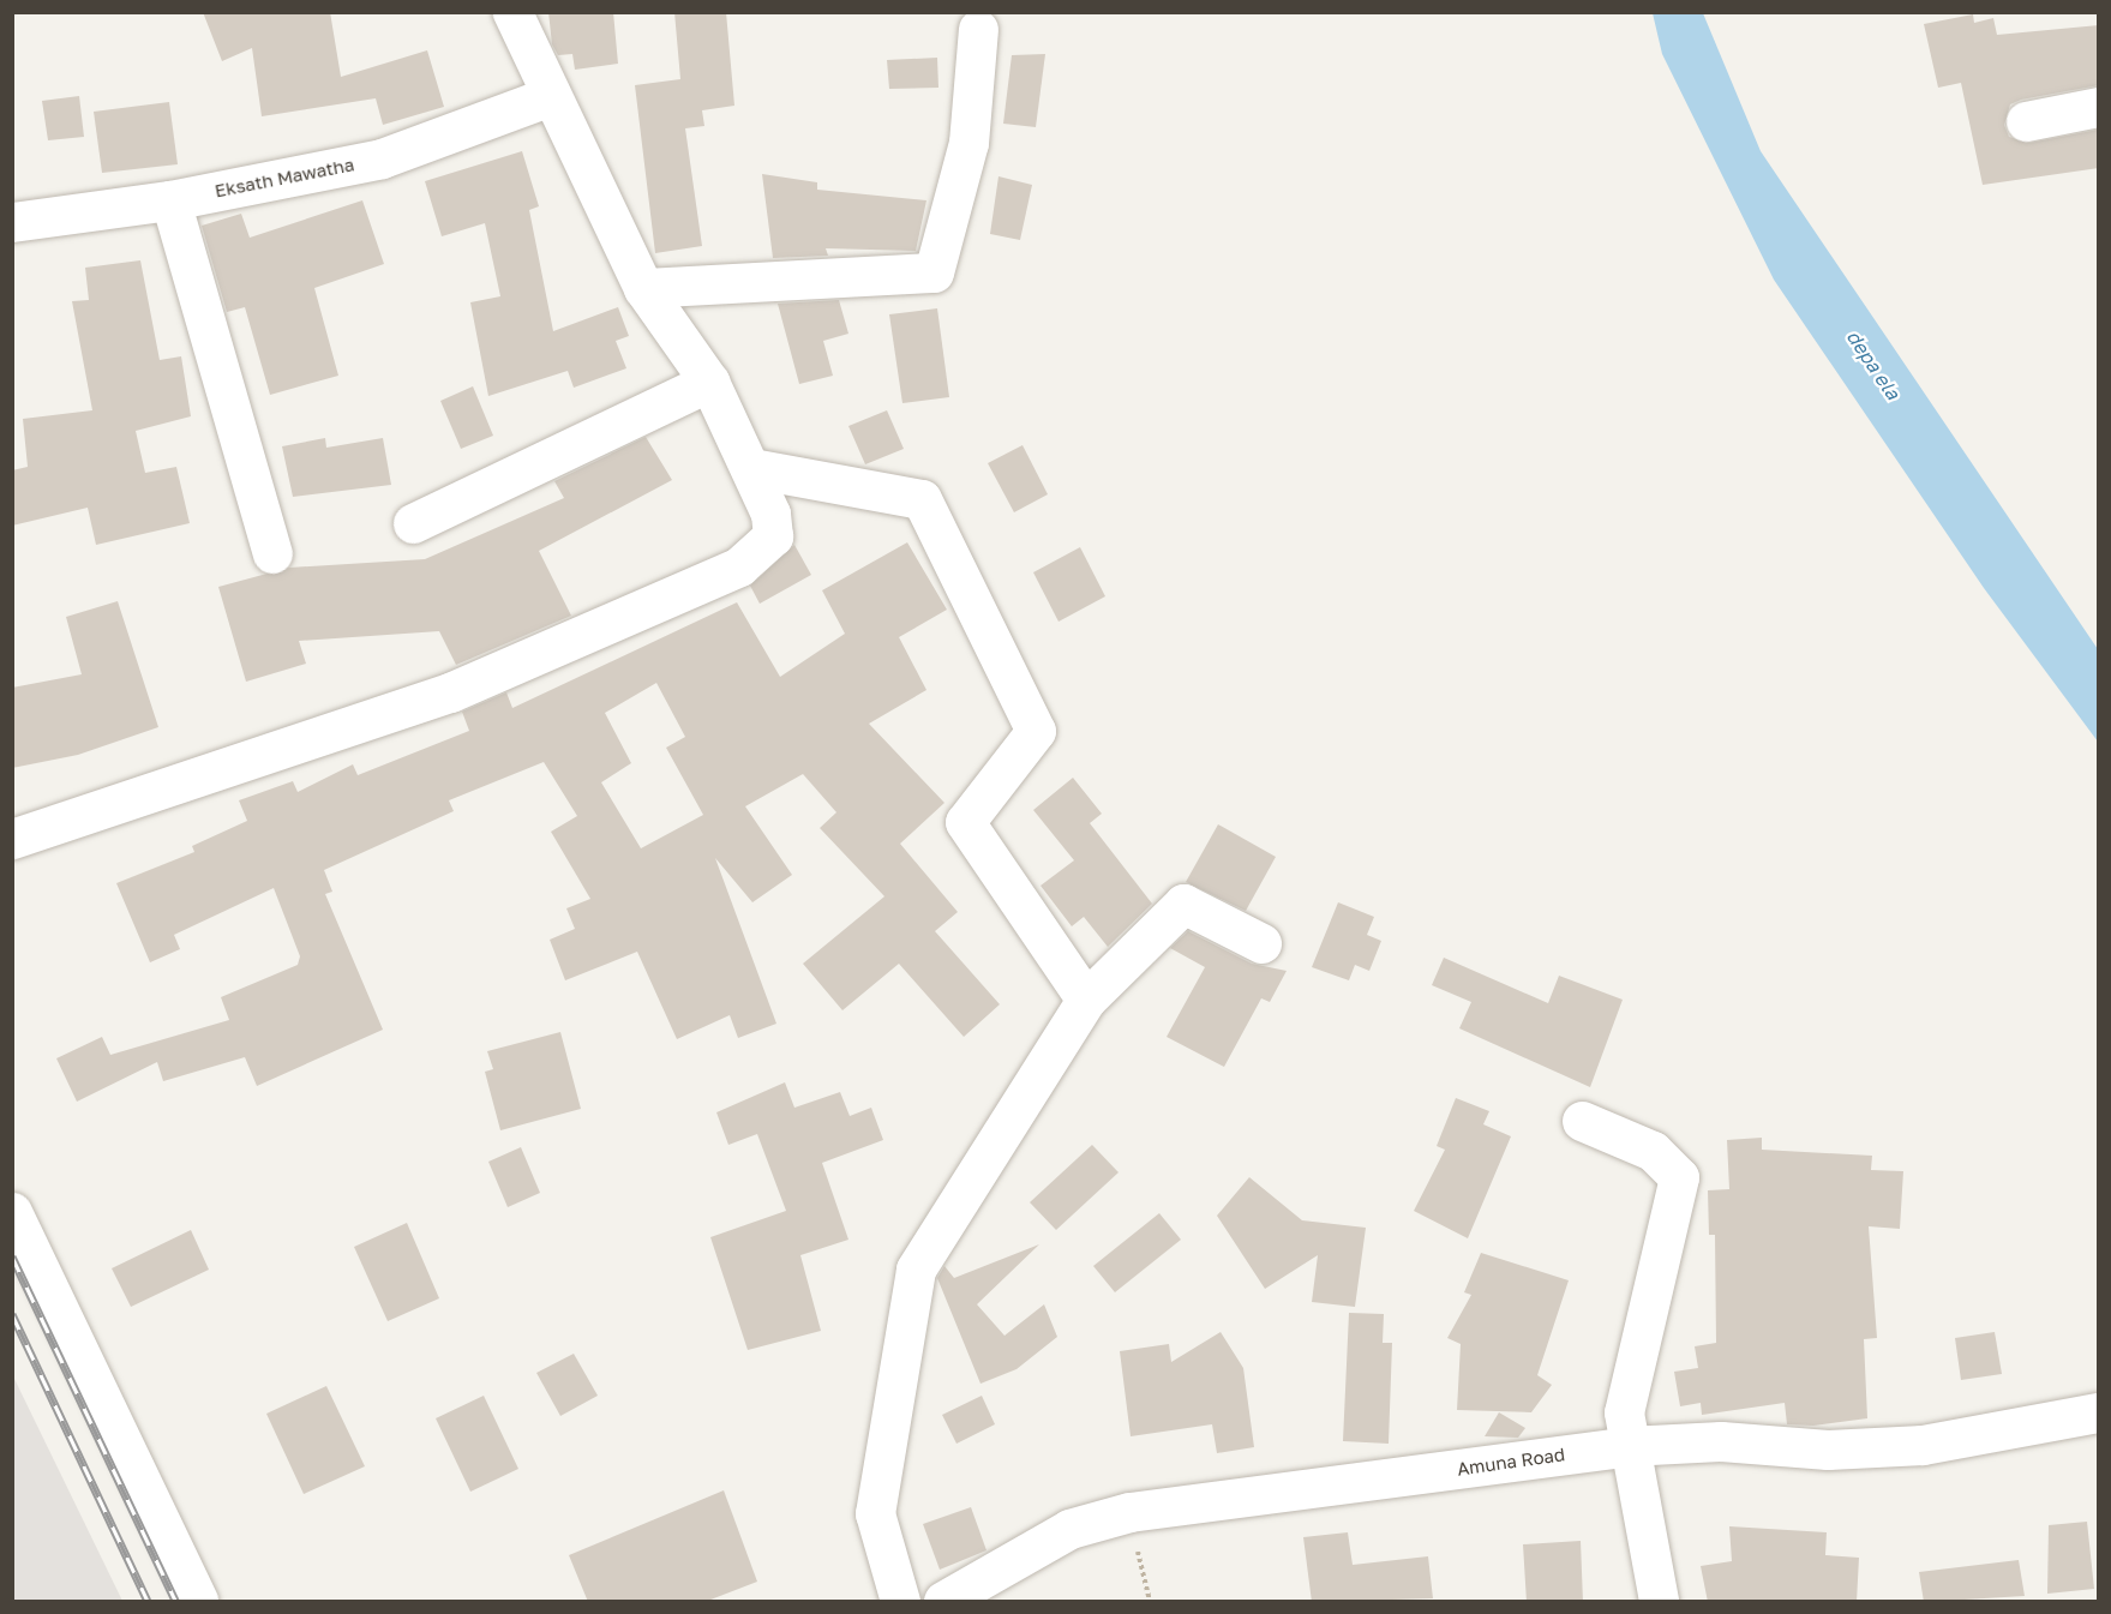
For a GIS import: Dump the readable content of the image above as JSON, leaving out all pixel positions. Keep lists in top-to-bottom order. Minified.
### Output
{"streets":{"street":["Eksath Mawatha","Amuna Road"]},"water":["depa ela"]}
